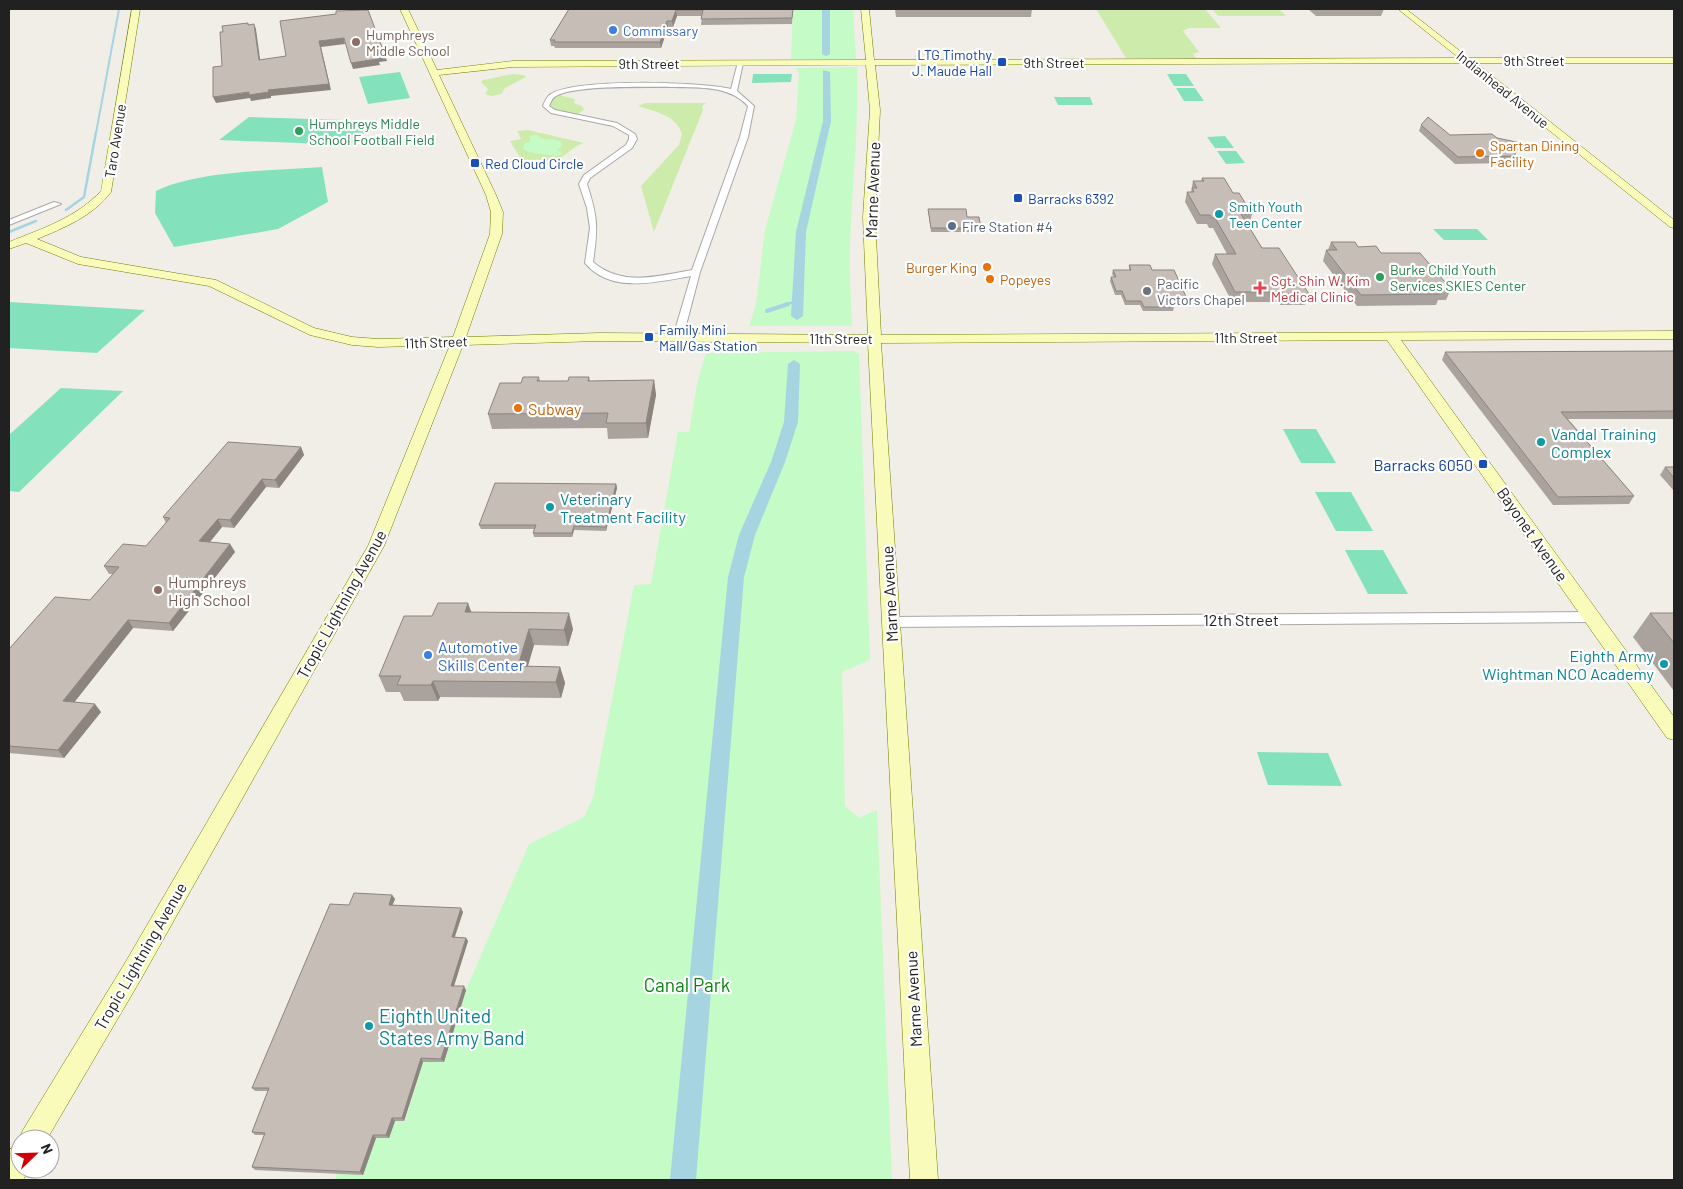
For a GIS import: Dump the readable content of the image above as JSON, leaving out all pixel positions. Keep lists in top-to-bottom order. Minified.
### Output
{"streets":{"street":["9th Street","Indianhead Avenue","Taro Avenue","Marne Avenue","11th Street","Bayonet Avenue","Tropic Lightning Avenue","12th Street"]},"crossings":[["9th Street","Indianhead Avenue"],["9th Street","Marne Avenue"],["9th Street","Tropic Lightning Avenue"],["Taro Avenue","11th Street"],["Marne Avenue","11th Street"],["Marne Avenue","12th Street"],["11th Street","Bayonet Avenue"],["11th Street","Tropic Lightning Avenue"],["Bayonet Avenue","12th Street"]],"parks":["Canal Park"],"places":{"other":["Commissary","Humphreys Middle School","Humphreys Middle School Football Field","Spartan Dining Facility","Smith Youth Teen Center","Fire Station #4","Burger King","Burke Child Youth Services SKIES Center","Popeyes","Pacific Victors Chapel","Subway","Vandal Training Complex","Veterinary Treatment Facility","Humphreys High School","Automotive Skills Center","Eighth Army Wightman NCO Academy","Eighth United States Army Band"],"transit":["LTG Timothy J. Maude Hall","Red Cloud Circle","Barracks 6392","Family Mini Mall/Gas Station","Barracks 6050"],"health":["Sgt. Shin W. Kim Medical Clinic"]},"north":"top right"}
